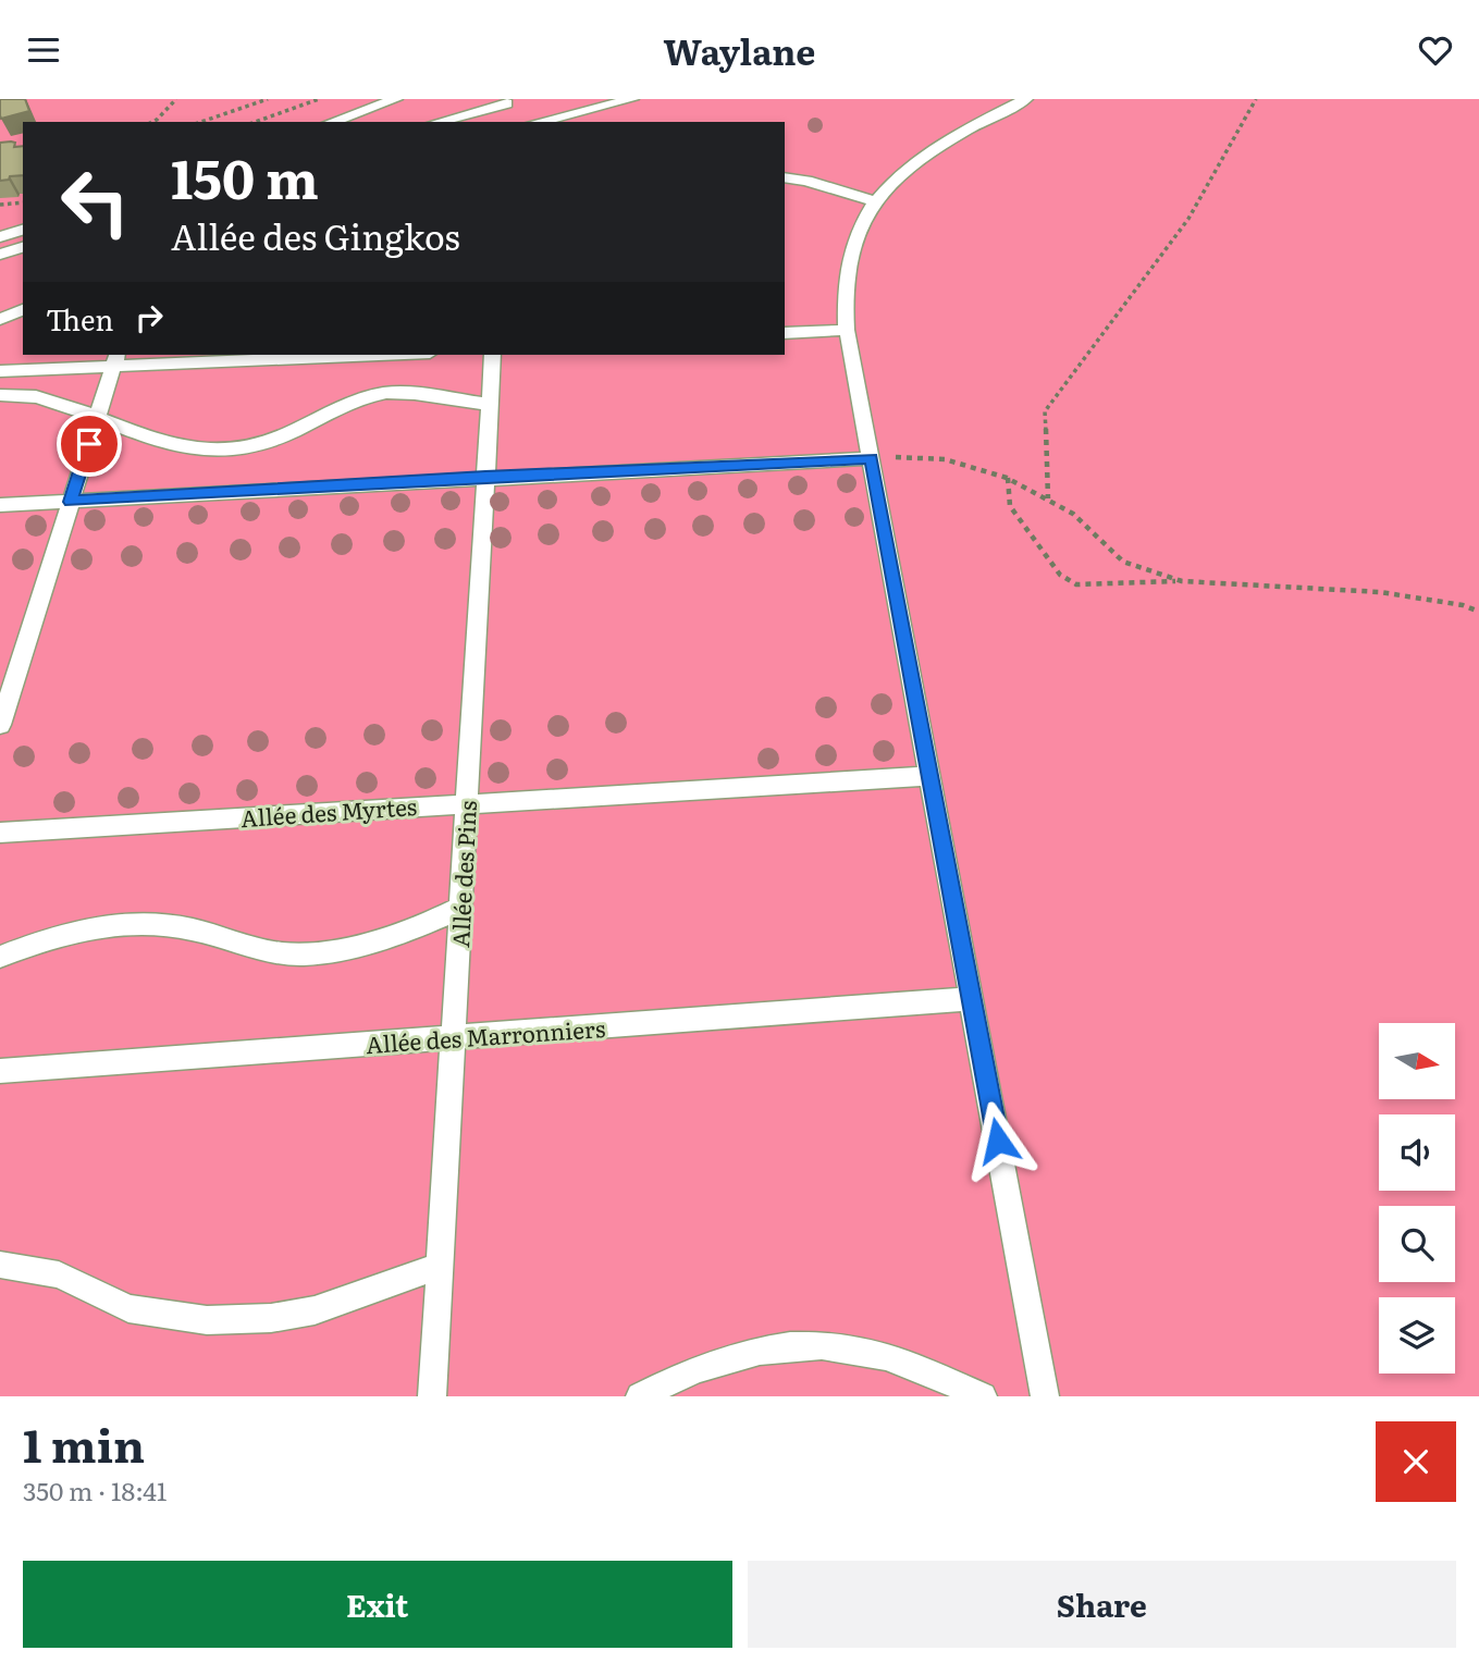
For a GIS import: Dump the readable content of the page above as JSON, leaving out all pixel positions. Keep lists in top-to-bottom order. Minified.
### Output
{"streets":{"lane":["Allée des Myrtes","Allée des Pins","Allée des Marronniers"]},"crossings":[["Allée des Myrtes","Allée des Pins"],["Allée des Pins","Allée des Marronniers"]],"north":"right","page":{"header":"Waylane","turn":["150 m","Allée des Gingkos"],"then":"Then","heading":["1 min","350 m · 18:41"],"buttons":["Exit","Share"]}}
